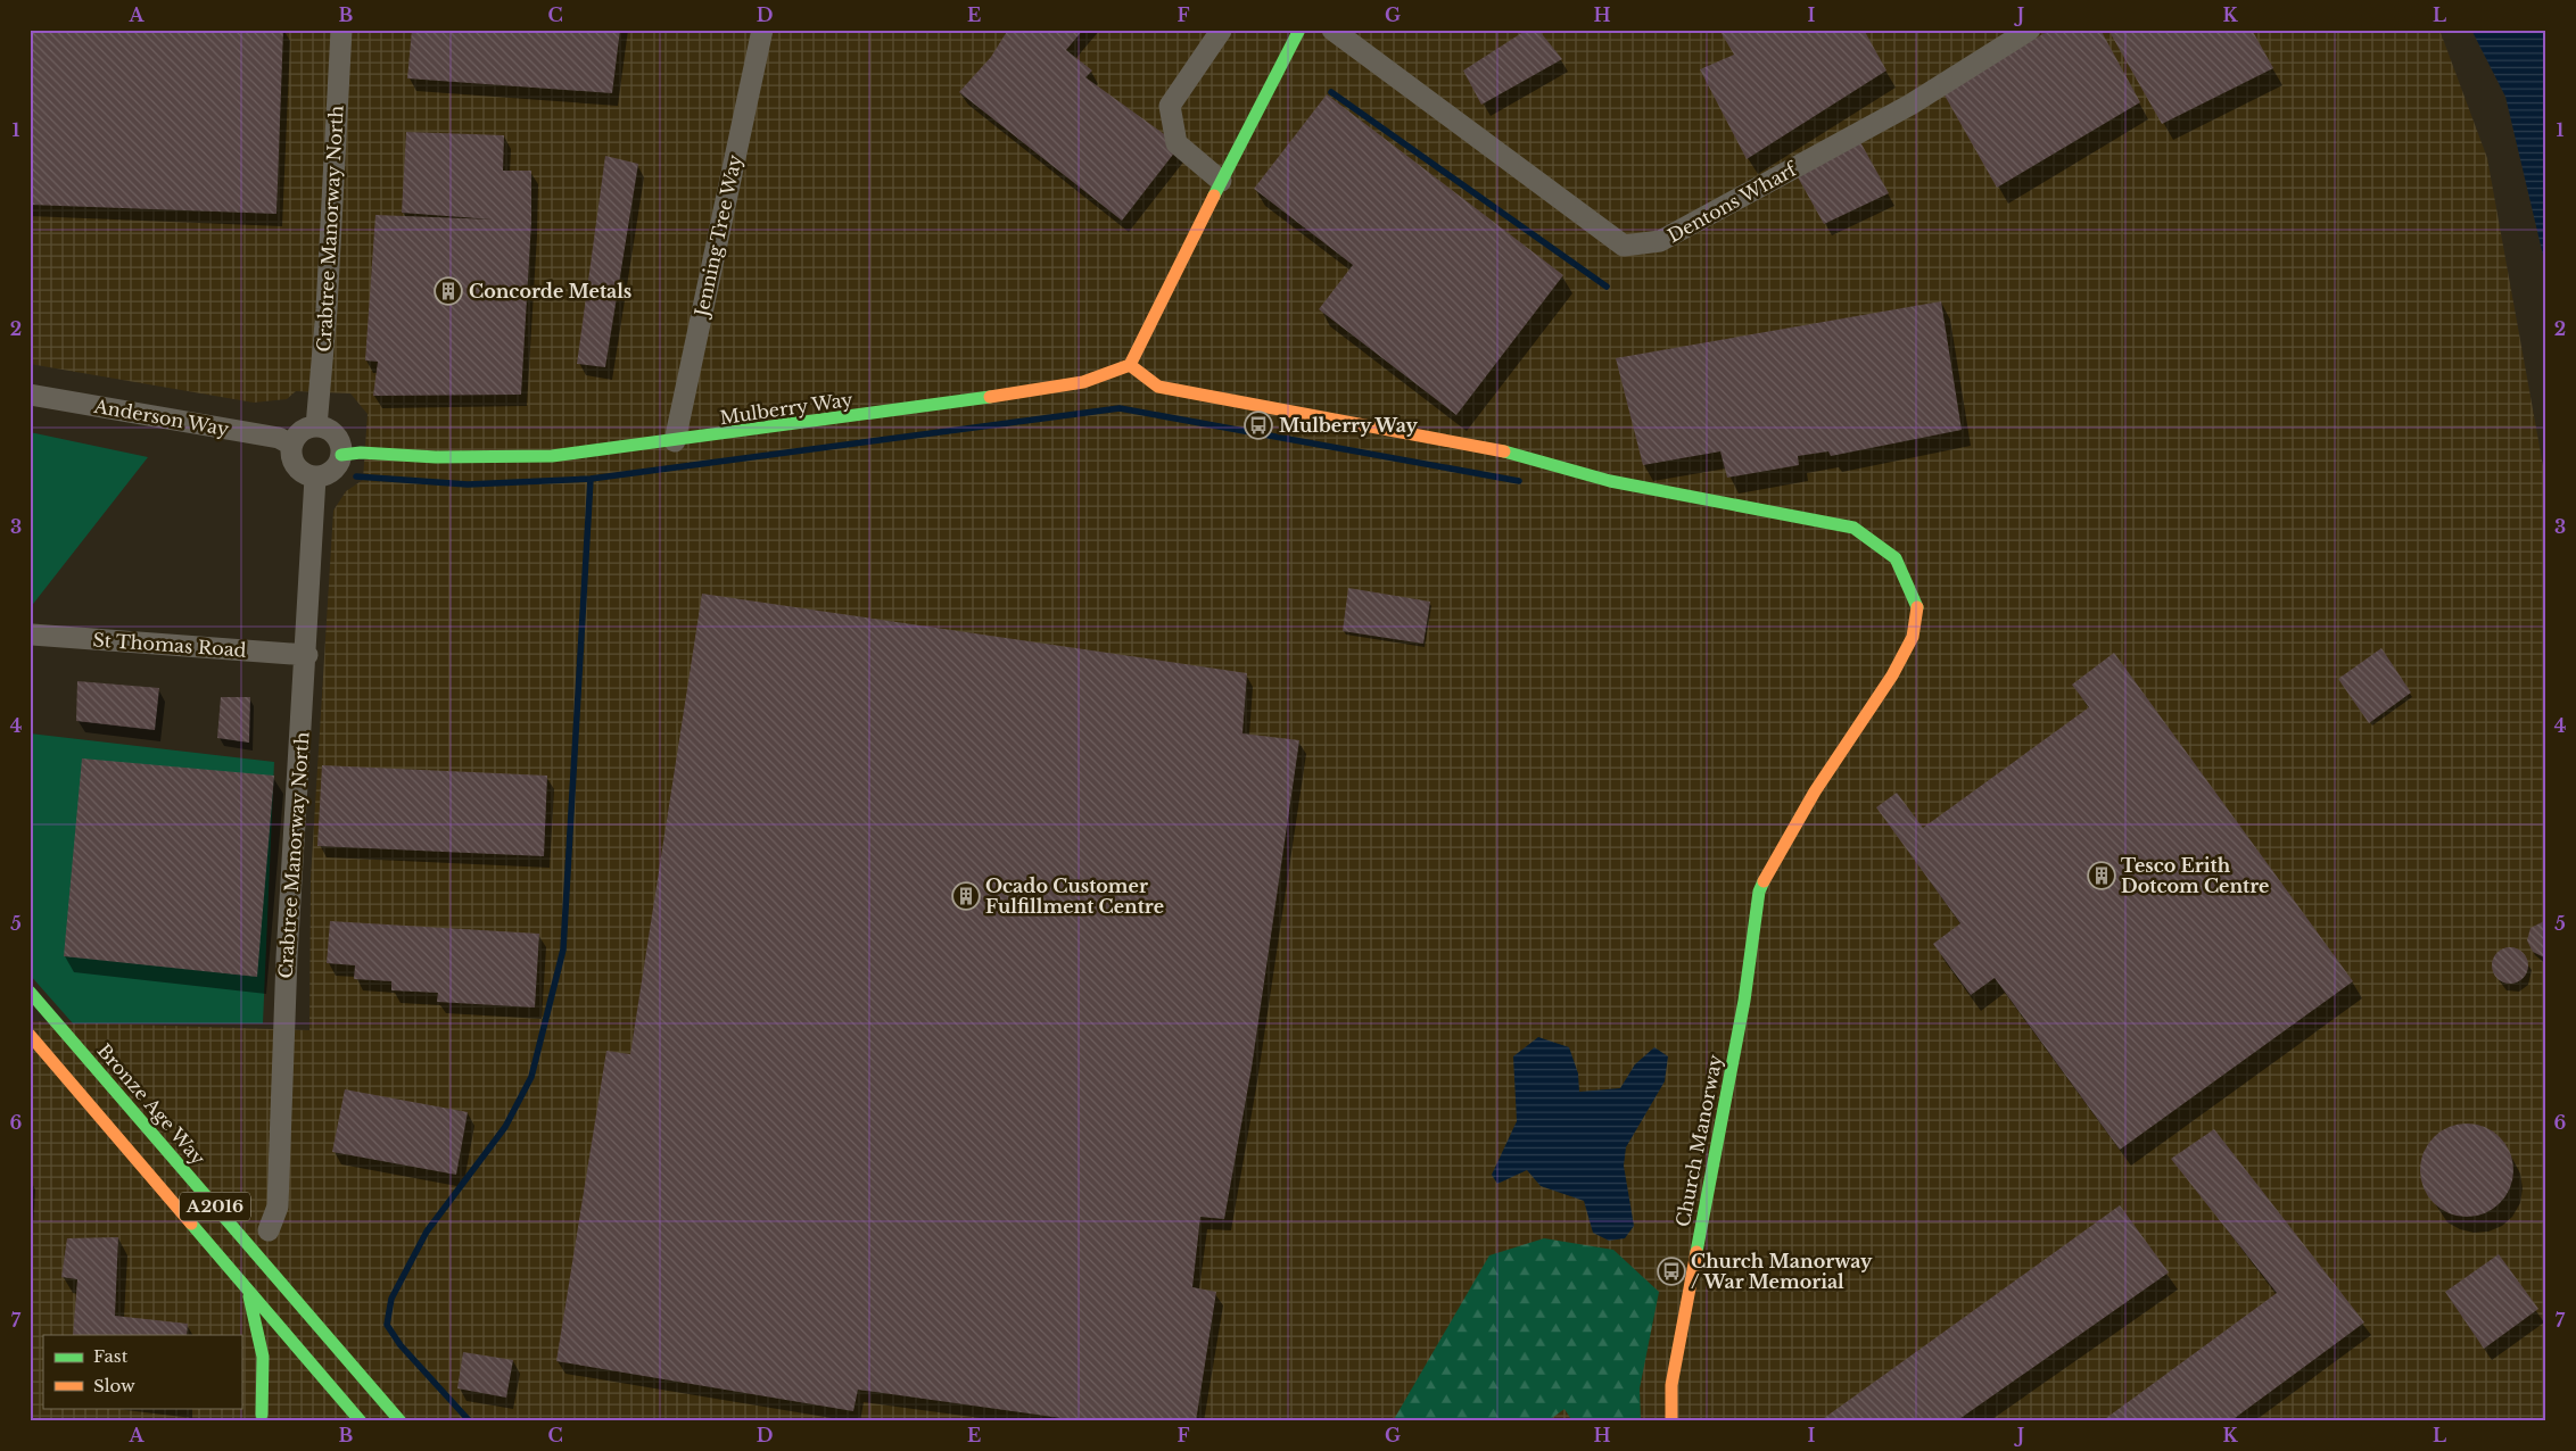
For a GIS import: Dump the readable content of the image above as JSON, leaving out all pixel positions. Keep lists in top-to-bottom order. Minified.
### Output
{"streets":{"street":["Dentons Wharf","Crabtree Manorway North","Jenning Tree Way","Mulberry Way","Anderson Way","St Thomas Road","Bronze Age Way","Church Manorway","A2016"]},"crossings":[["Crabtree Manorway North","Mulberry Way"],["Crabtree Manorway North","Anderson Way"],["Crabtree Manorway North","St Thomas Road"],["Jenning Tree Way","Mulberry Way"],["Mulberry Way","Anderson Way"],["Mulberry Way","Church Manorway"]],"places":{"building":["Concorde Metals","Tesco Erith Dotcom Centre","Ocado Customer Fulfillment Centre"],"bus stop":["Mulberry Way","Church Manorway / War Memorial"]},"legend":["Fast","Slow"],"grid":{"columns":["A","B","C","D","E","F","G","H","I","J","K","L"],"rows":["1","2","3","4","5","6","7"]}}
